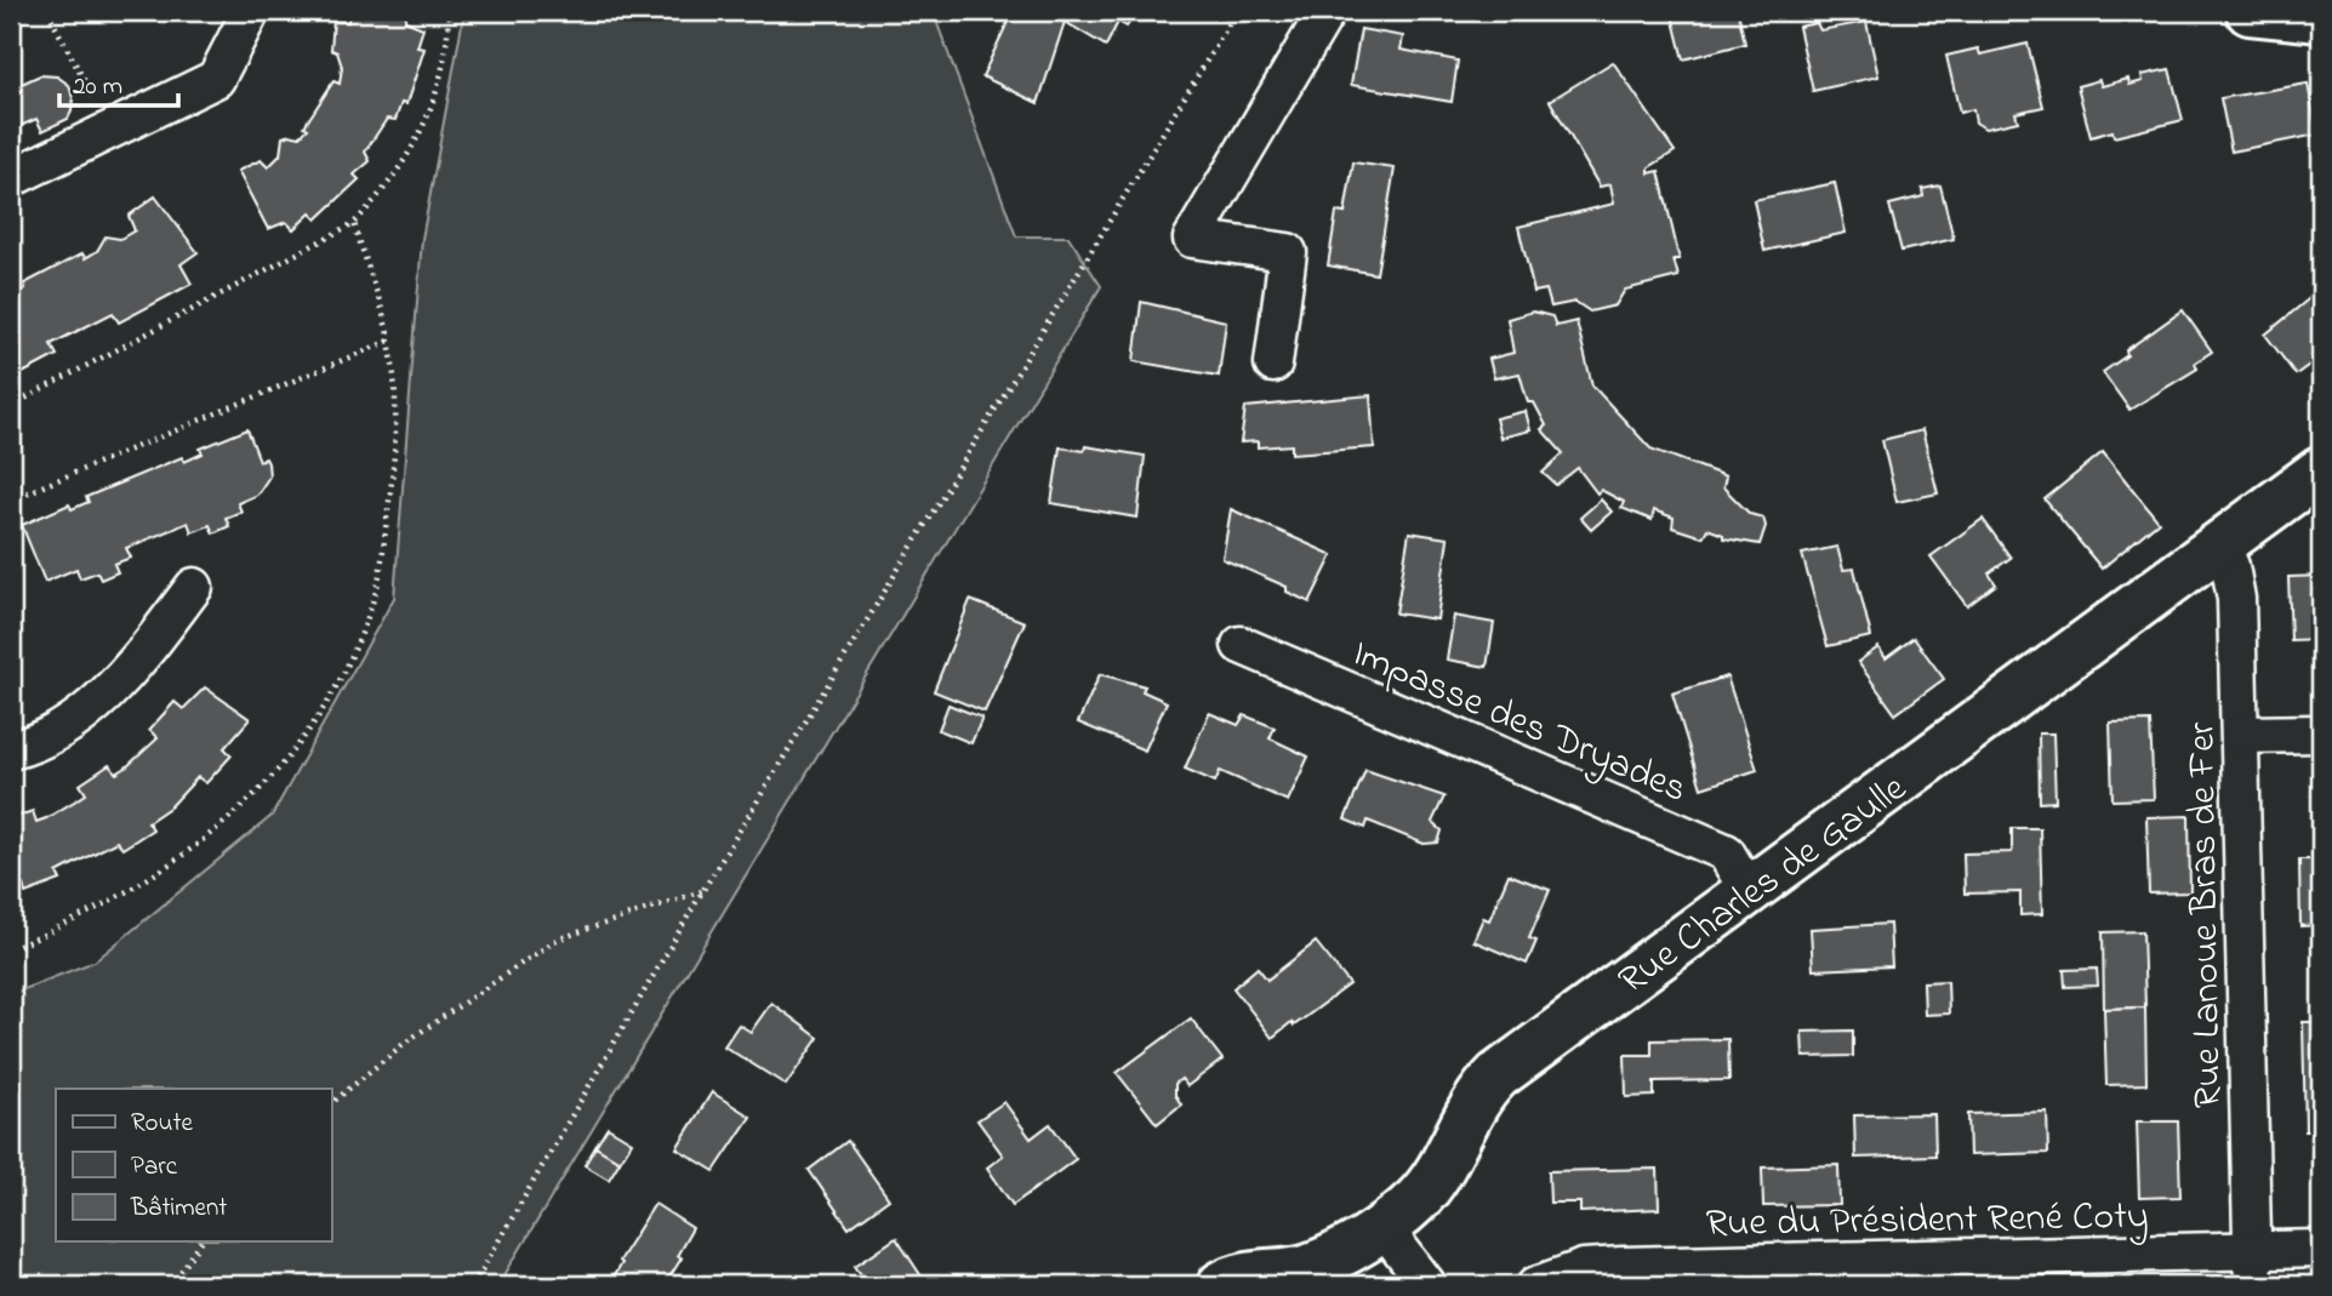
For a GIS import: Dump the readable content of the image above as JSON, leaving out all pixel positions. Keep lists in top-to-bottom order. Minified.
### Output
{"streets":{"street":["Impasse des Dryades","Rue Charles de Gaulle","Rue Lanoue Bras de Fer","Rue du Président René Coty"]},"crossings":[["Impasse des Dryades","Rue Charles de Gaulle"],["Rue Charles de Gaulle","Rue Lanoue Bras de Fer"],["Rue Lanoue Bras de Fer","Rue du Président René Coty"]],"legend":["Route","Parc","Bâtiment"],"scale_bar":"20 m"}
